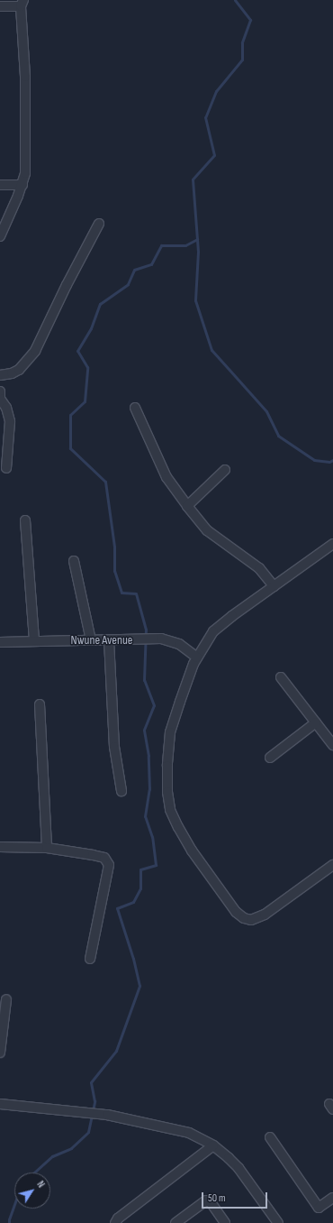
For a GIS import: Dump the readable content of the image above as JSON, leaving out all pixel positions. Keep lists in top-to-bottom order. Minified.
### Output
{"streets":{"street":["Nwune Avenue"]},"scale_bar":"50 m","north":"top right"}
